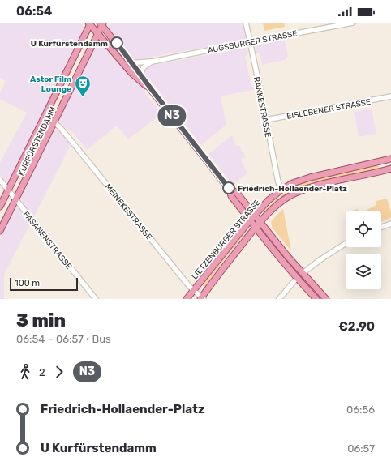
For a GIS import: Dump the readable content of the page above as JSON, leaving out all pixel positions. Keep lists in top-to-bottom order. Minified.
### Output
{"streets":{"main road":["KURFÜRSTENDAMM","LIETZENBURGER STRASSE"],"street":["AUGSBURGER STRASSE","RANKESTRASSE","EISLEBENER STRASSE","MEINEKESTRASSE","FASANENSTRASSE"]},"crossings":[["AUGSBURGER STRASSE","RANKESTRASSE"],["RANKESTRASSE","EISLEBENER STRASSE"],["RANKESTRASSE","LIETZENBURGER STRASSE"],["KURFÜRSTENDAMM","MEINEKESTRASSE"],["KURFÜRSTENDAMM","FASANENSTRASSE"],["MEINEKESTRASSE","LIETZENBURGER STRASSE"]],"places":{"other":["U Kurfürstendamm","Friedrich-Hollaender-Platz"],"theatre":["Astor Film Lounge"]},"lines":["bus line N3"],"scale_bar":"100 m","page":{"status":"06:54","on_map":"N3","scale":"100 m","heading":["3 min","06:54 – 06:57 · Bus","€2.90"],"legs":["2","N3"],"list":[{"name":"Friedrich-Hollaender-Platz","value":"06:56"},{"name":"U Kurfürstendamm","value":"06:57"}]}}
